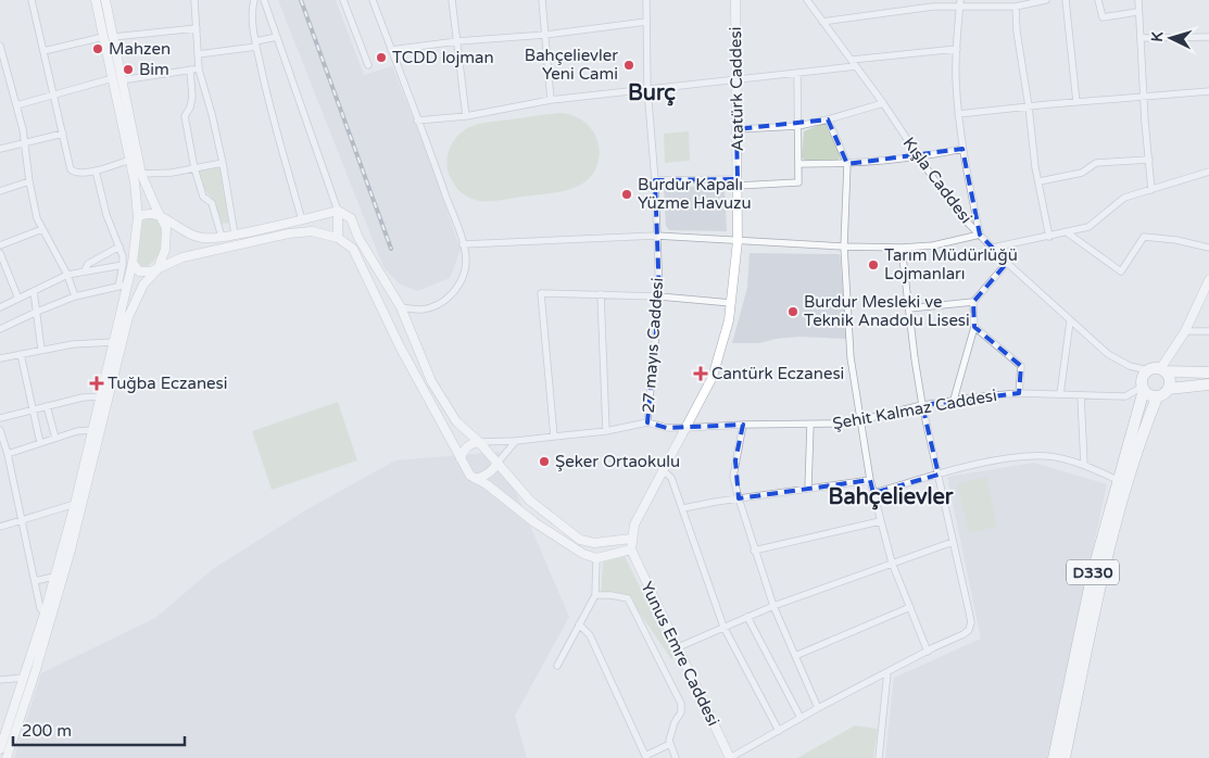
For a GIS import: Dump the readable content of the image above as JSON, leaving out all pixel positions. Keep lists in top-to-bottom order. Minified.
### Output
{"streets":{"highway":["D330"],"main road":["Atatürk Caddesi","Yunus Emre Caddesi"],"street":["Kışla Caddesi","27 mayıs Caddesi","Şehit Kalmaz Caddesi"]},"crossings":[["Atatürk Caddesi","Şehit Kalmaz Caddesi"],["Atatürk Caddesi","Yunus Emre Caddesi"],["Kışla Caddesi","Şehit Kalmaz Caddesi"],["Kışla Caddesi","D330"],["27 mayıs Caddesi","Şehit Kalmaz Caddesi"],["Şehit Kalmaz Caddesi","D330"]],"districts":["Burç","Bahçelievler"],"places":{"other":["Mahzen","TCDD lojman","Bahçelievler Yeni Cami","Bim","Burdur Kapalı Yüzme Havuzu","Tarım Müdürlüğü Lojmanları","Burdur Mesleki ve Teknik Anadolu Lisesi","Şeker Ortaokulu"],"health":["Cantürk Eczanesi","Tuğba Eczanesi"]},"scale_bar":"200 m","north":"left"}
